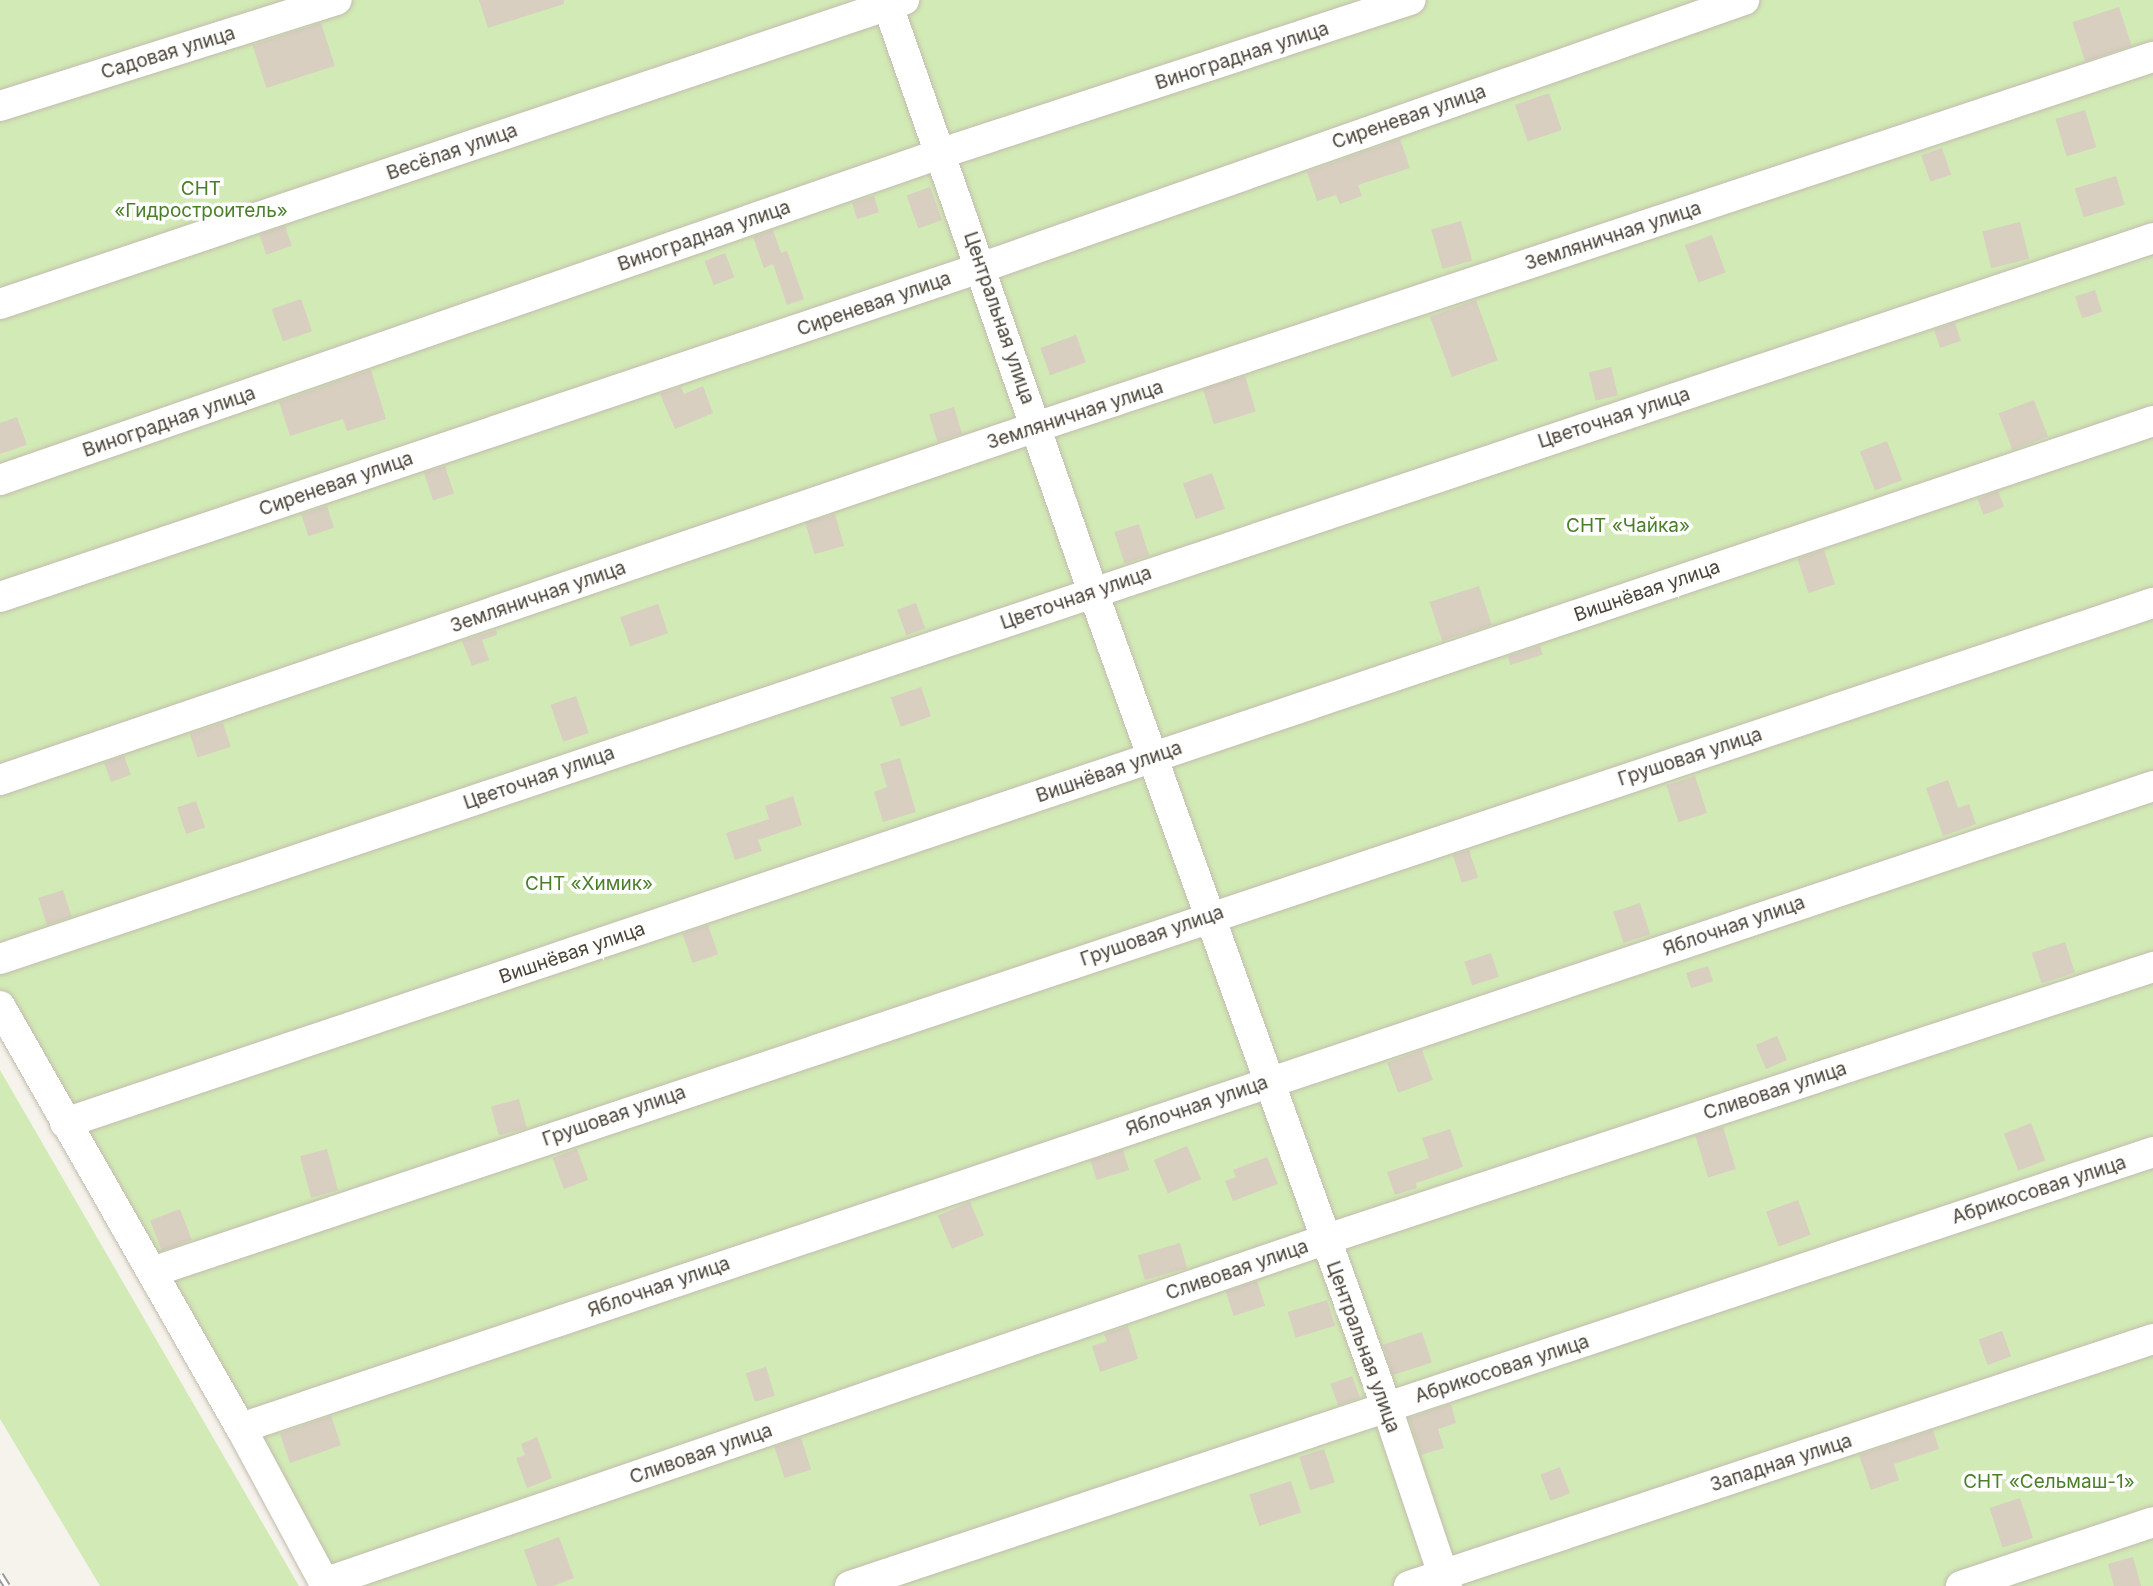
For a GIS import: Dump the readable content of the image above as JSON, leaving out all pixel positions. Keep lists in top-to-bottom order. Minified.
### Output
{"streets":{"street":["Садовая улица","Виноградная улица","Сиреневая улица","Весёлая улица","Земляничная улица","Центральная улица","Цветочная улица","Вишнёвая улица","Грушовая улица","Яблочная улица","Сливовая улица","Абрикосовая улица","Западная улица"]},"crossings":[["Виноградная улица","Центральная улица"],["Сиреневая улица","Центральная улица"],["Весёлая улица","Центральная улица"],["Земляничная улица","Центральная улица"],["Центральная улица","Цветочная улица"],["Центральная улица","Вишнёвая улица"],["Центральная улица","Грушовая улица"],["Центральная улица","Яблочная улица"],["Центральная улица","Сливовая улица"],["Центральная улица","Абрикосовая улица"],["Центральная улица","Западная улица"]],"parks":["СНТ «Гидростроитель»","СНТ «Чайка»","СНТ «Химик»","СНТ «Сельмаш-1»"]}
